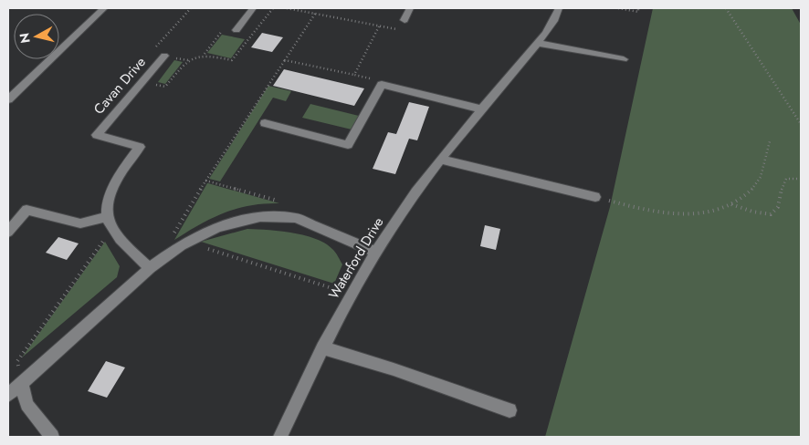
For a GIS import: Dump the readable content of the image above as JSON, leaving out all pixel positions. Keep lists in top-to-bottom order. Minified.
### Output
{"streets":{"street":["Cavan Drive","Waterford Drive"]},"north":"left"}
